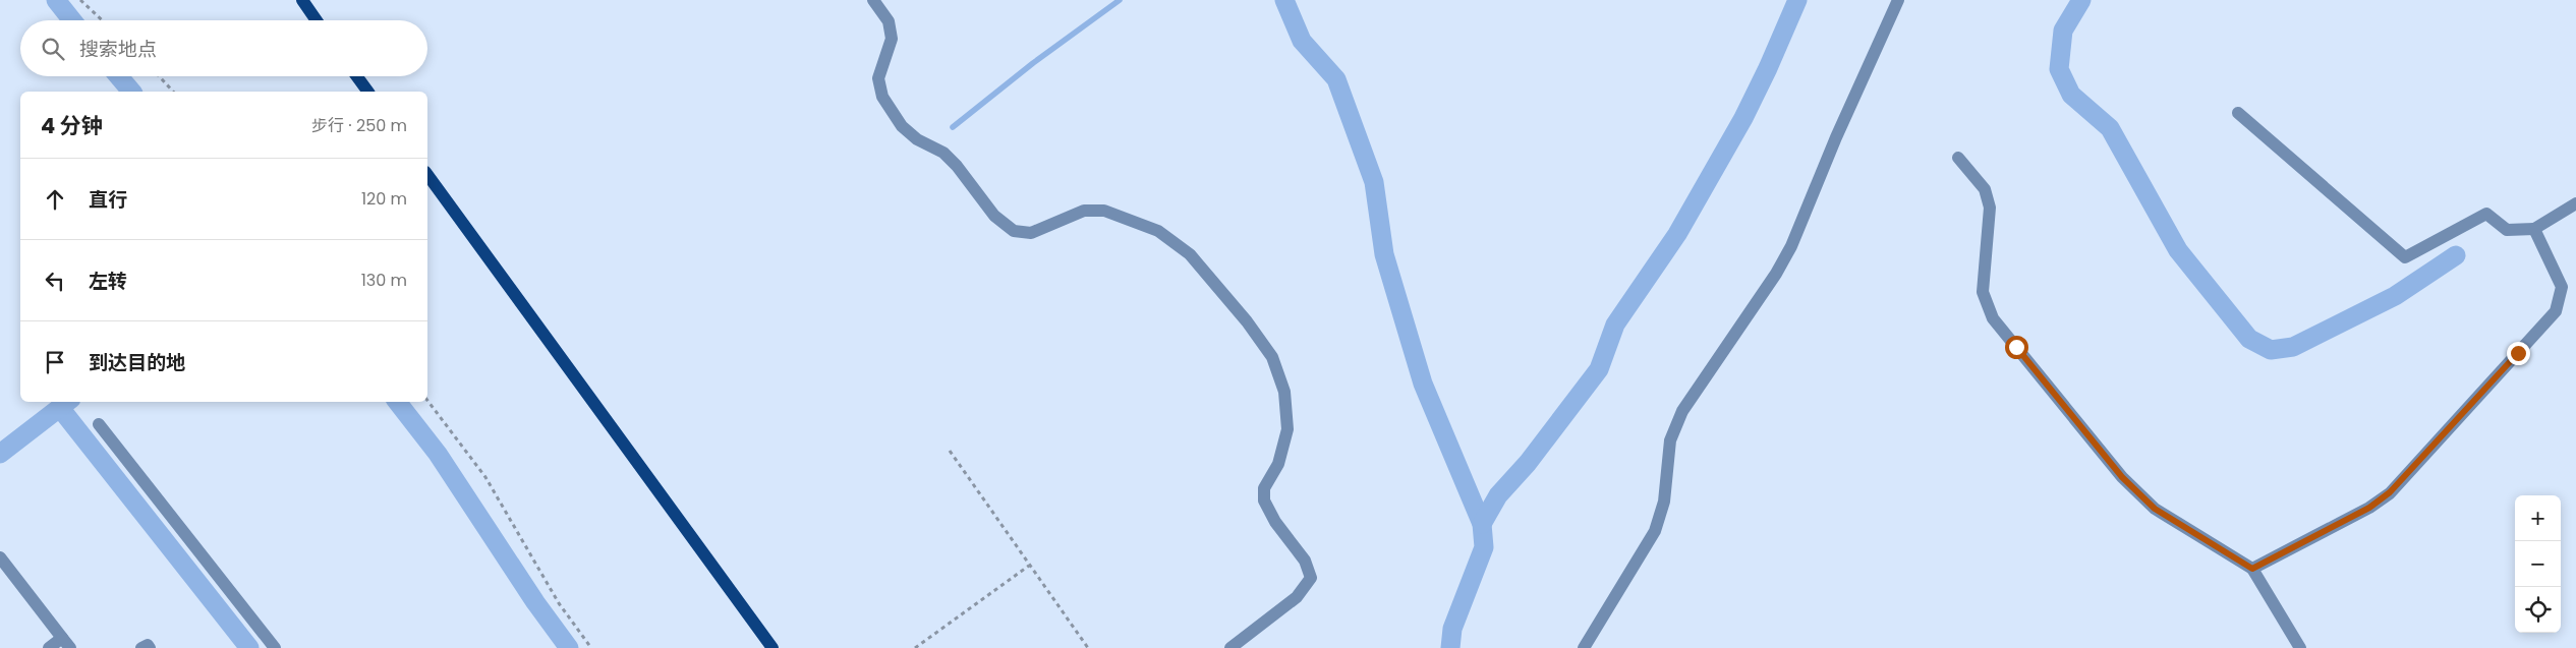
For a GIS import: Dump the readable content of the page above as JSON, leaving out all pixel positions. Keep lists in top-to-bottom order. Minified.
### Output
{"page":{"search":"搜索地点","heading":["4 分钟","步行 · 250 m"],"list":[["直行","120 m"],["左转","130 m"],"到达目的地"],"map_buttons":["+","−"]}}
